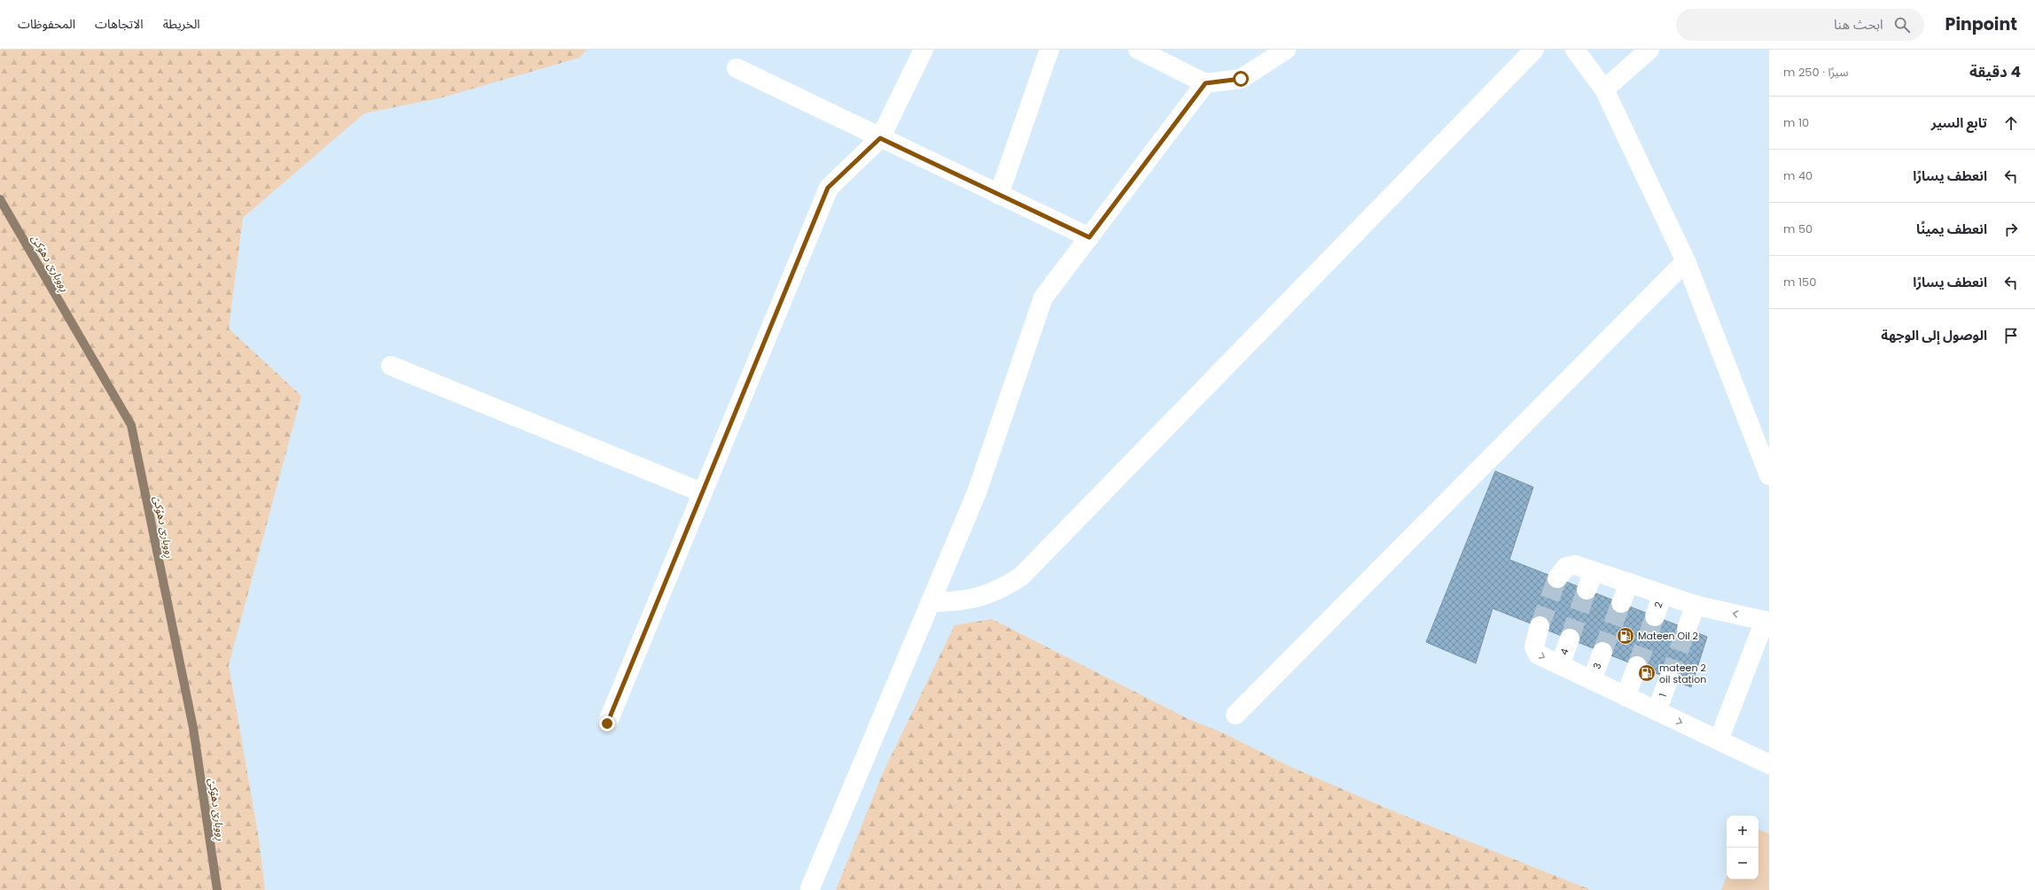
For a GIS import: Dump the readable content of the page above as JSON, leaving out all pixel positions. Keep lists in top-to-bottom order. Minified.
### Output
{"streets":{"street":["2","4","3","1"]},"water":["ڕووبارێ دهۆكێ"],"places":{"fuel station":["Mateen Oil 2","mateen 2 oil station"]},"page":{"header":"Pinpoint","search":"ابحث هنا","nav":["الخريطة","الاتجاهات","المحفوظات"],"heading":["4 دقيقة","سيرًا · 250 m"],"list":[["تابع السير","10 m"],["انعطف يسارًا","40 m"],["انعطف يمينًا","50 m"],["انعطف يسارًا","150 m"],"الوصول إلى الوجهة"],"map_buttons":["+","−"]}}
